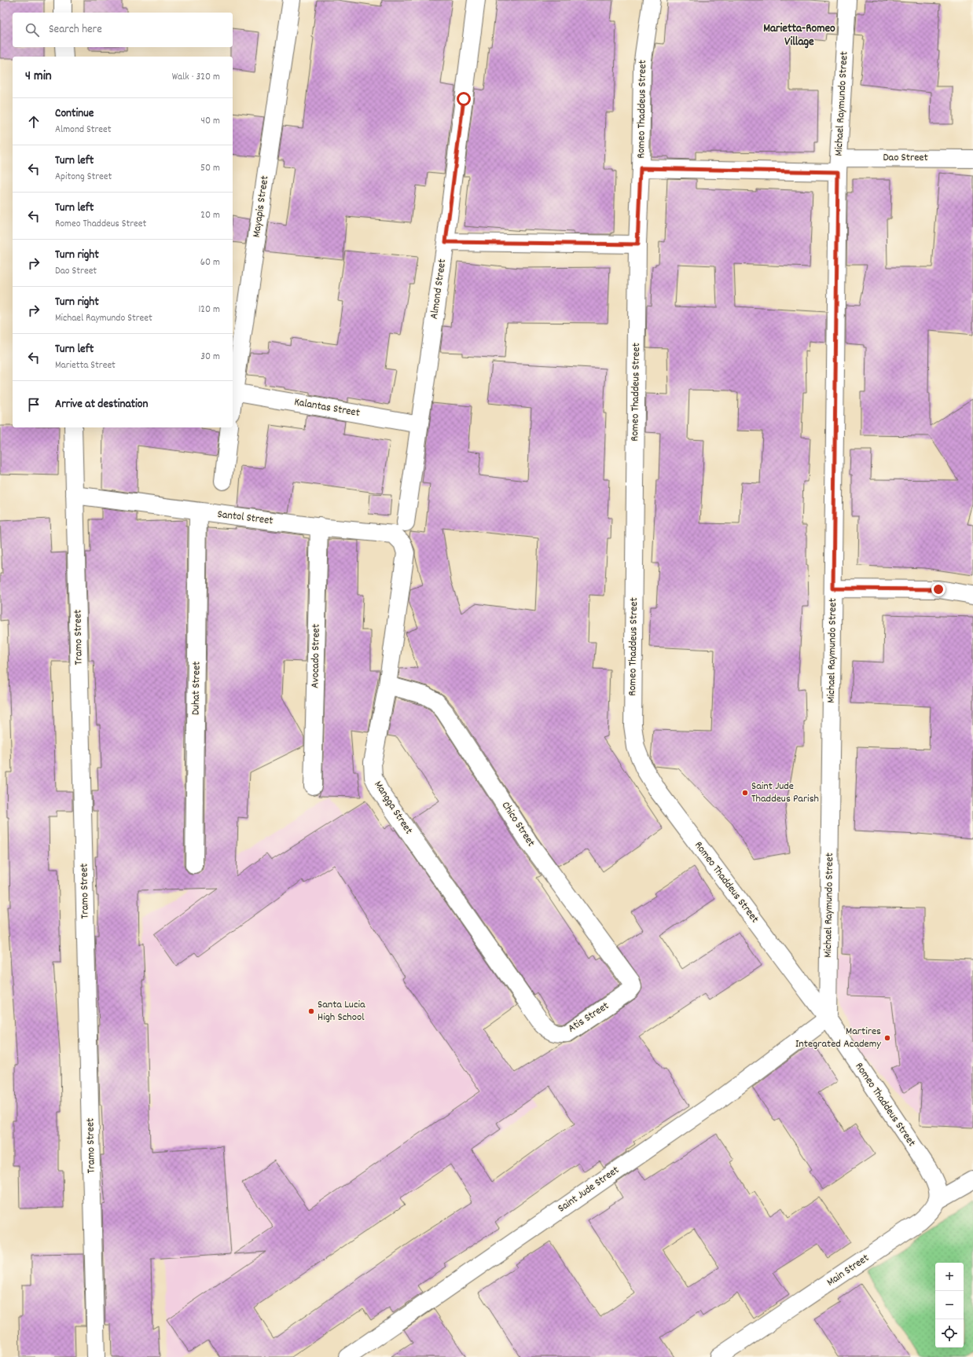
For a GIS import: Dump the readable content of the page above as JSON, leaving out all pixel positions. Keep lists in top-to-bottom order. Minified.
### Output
{"streets":{"street":["Michael Raymundo Street","Romeo Thaddeus Street","Dao Street","Mayapis Street","Almond Street","Kalantas Street","Santol Street","Tramo Street","Avocado Street","Duhat Street","Mangga Street","Chico Street","Atis Street","Saint Jude Street","Main Street"]},"crossings":[["Michael Raymundo Street","Romeo Thaddeus Street"],["Michael Raymundo Street","Dao Street"],["Michael Raymundo Street","Saint Jude Street"],["Romeo Thaddeus Street","Dao Street"],["Romeo Thaddeus Street","Saint Jude Street"],["Romeo Thaddeus Street","Main Street"],["Mayapis Street","Kalantas Street"],["Almond Street","Kalantas Street"],["Santol Street","Tramo Street"],["Santol Street","Avocado Street"],["Santol Street","Duhat Street"],["Santol Street","Mangga Street"],["Mangga Street","Chico Street"],["Mangga Street","Atis Street"],["Chico Street","Atis Street"]],"districts":["Marietta-Romeo Village"],"places":["Saint Jude Thaddeus Parish","Santa Lucia High School","Martires Integrated Academy"],"page":{"search":"Search here","heading":["4 min","Walk · 320 m"],"list":[["Continue","Almond Street","40 m"],["Turn left","Apitong Street","50 m"],["Turn left","Romeo Thaddeus Street","20 m"],["Turn right","Dao Street","60 m"],["Turn right","Michael Raymundo Street","120 m"],["Turn left","Marietta Street","30 m"],"Arrive at destination"],"map_buttons":["+","−"]}}
